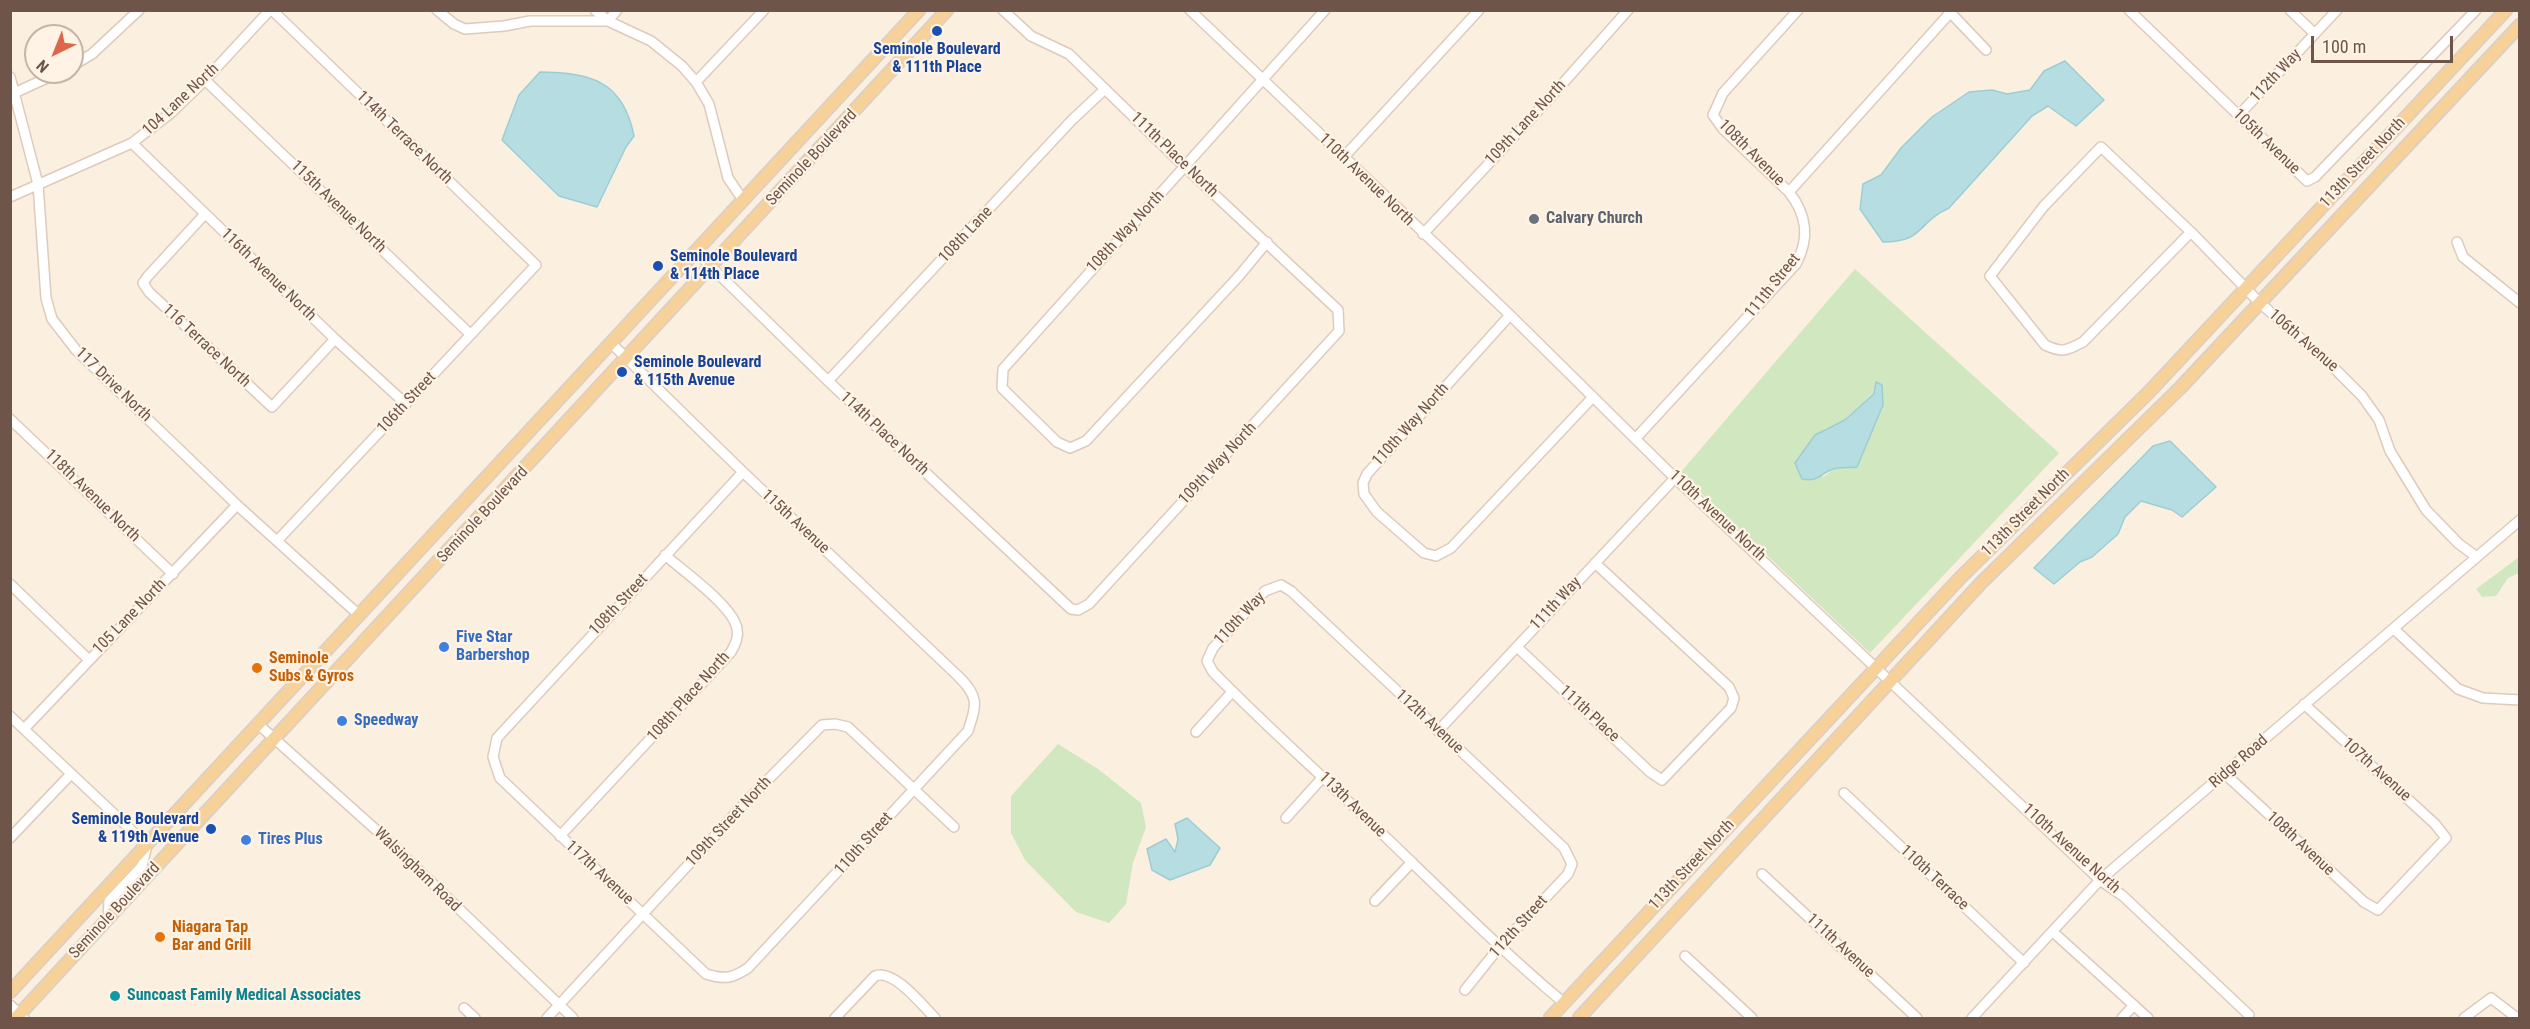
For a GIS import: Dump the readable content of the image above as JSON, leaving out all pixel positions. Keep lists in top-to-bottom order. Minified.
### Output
{"streets":{"main road":["Seminole Boulevard","113th Street North"],"street":["112th Way","104 Lane North","109th Lane North","114th Terrace North","105th Avenue","108th Avenue","111th Place North","110th Avenue North","115th Avenue North","108th Way North","108th Lane","116th Avenue North","111th Street","106th Avenue","116 Terrace North","117 Drive North","106th Street","110th Way North","114th Place North","109th Way North","118th Avenue North","115th Avenue","111th Way","108th Street","105 Lane North","110th Way","108th Place North","111th Place","112th Avenue","Ridge Road","107th Avenue","113th Avenue","109th Street North","110th Street","Walsingham Road","117th Avenue","110th Terrace","112th Street","111th Avenue"]},"crossings":[["112th Way","105th Avenue"],["104 Lane North","114th Terrace North"],["104 Lane North","115th Avenue North"],["104 Lane North","116th Avenue North"],["104 Lane North","117 Drive North"],["109th Lane North","110th Avenue North"],["114th Terrace North","106th Street"],["108th Avenue","111th Street"],["108th Avenue","Ridge Road"],["108th Avenue","107th Avenue"],["111th Place North","108th Way North"],["111th Place North","108th Lane"],["111th Place North","109th Way North"],["Seminole Boulevard","117 Drive North"],["Seminole Boulevard","114th Place North"],["Seminole Boulevard","115th Avenue"],["Seminole Boulevard","Walsingham Road"],["113th Street North","110th Avenue North"],["113th Street North","106th Avenue"],["113th Street North","113th Avenue"],["110th Avenue North","108th Way North"],["110th Avenue North","111th Street"],["110th Avenue North","110th Way North"],["110th Avenue North","111th Way"],["110th Avenue North","Ridge Road"],["115th Avenue North","106th Street"],["108th Lane","114th Place North"],["116th Avenue North","116 Terrace North"],["116th Avenue North","106th Street"],["106th Avenue","Ridge Road"],["117 Drive North","106th Street"],["117 Drive North","105 Lane North"],["114th Place North","109th Way North"],["118th Avenue North","105 Lane North"],["115th Avenue","108th Street"],["115th Avenue","110th Street"],["111th Way","111th Place"],["111th Way","112th Avenue"],["108th Street","108th Place North"],["108th Street","117th Avenue"],["110th Way","112th Avenue"],["110th Way","113th Avenue"],["108th Place North","117th Avenue"],["112th Avenue","112th Street"],["Ridge Road","107th Avenue"],["Ridge Road","110th Terrace"],["113th Avenue","112th Street"],["109th Street North","110th Street"],["109th Street North","Walsingham Road"],["109th Street North","117th Avenue"],["110th Street","117th Avenue"]],"places":["Seminole Boulevard & 111th Place","Calvary Church","Seminole Boulevard & 114th Place","Seminole Boulevard & 115th Avenue","Five Star Barbershop","Seminole Subs & Gyros","Speedway","Seminole Boulevard & 119th Avenue","Tires Plus","Niagara Tap Bar and Grill","Suncoast Family Medical Associates"],"scale_bar":"100 m","north":"bottom left"}
